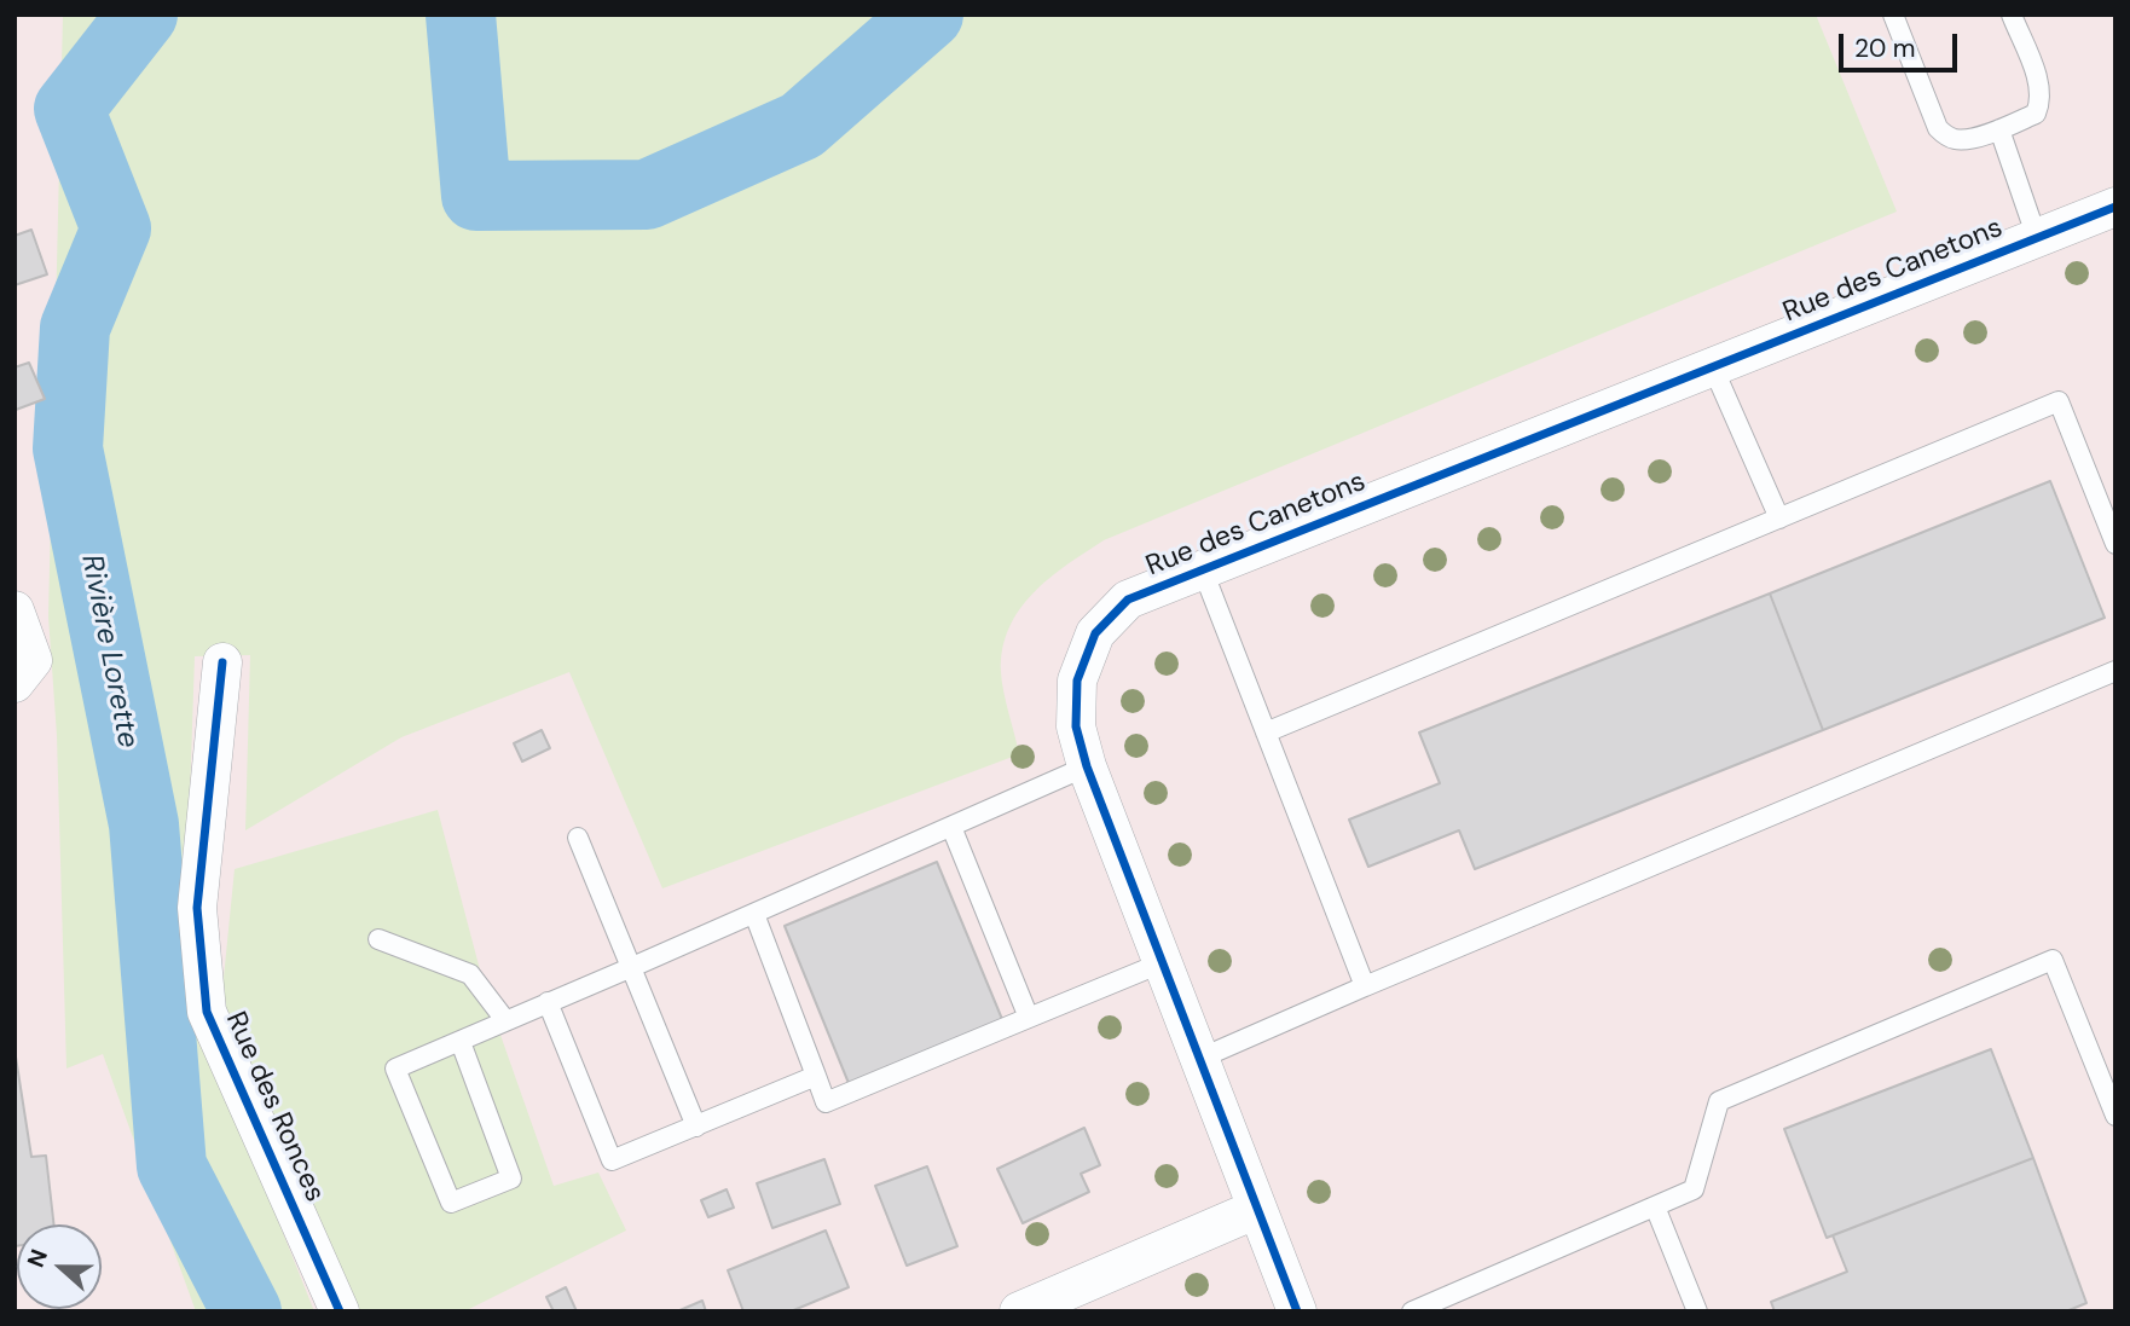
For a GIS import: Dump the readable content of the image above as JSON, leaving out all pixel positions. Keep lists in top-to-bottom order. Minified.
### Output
{"streets":{"street":["Rue des Canetons","Rue des Ronces"]},"water":["Rivière Lorette"],"scale_bar":"20 m","north":"left"}
